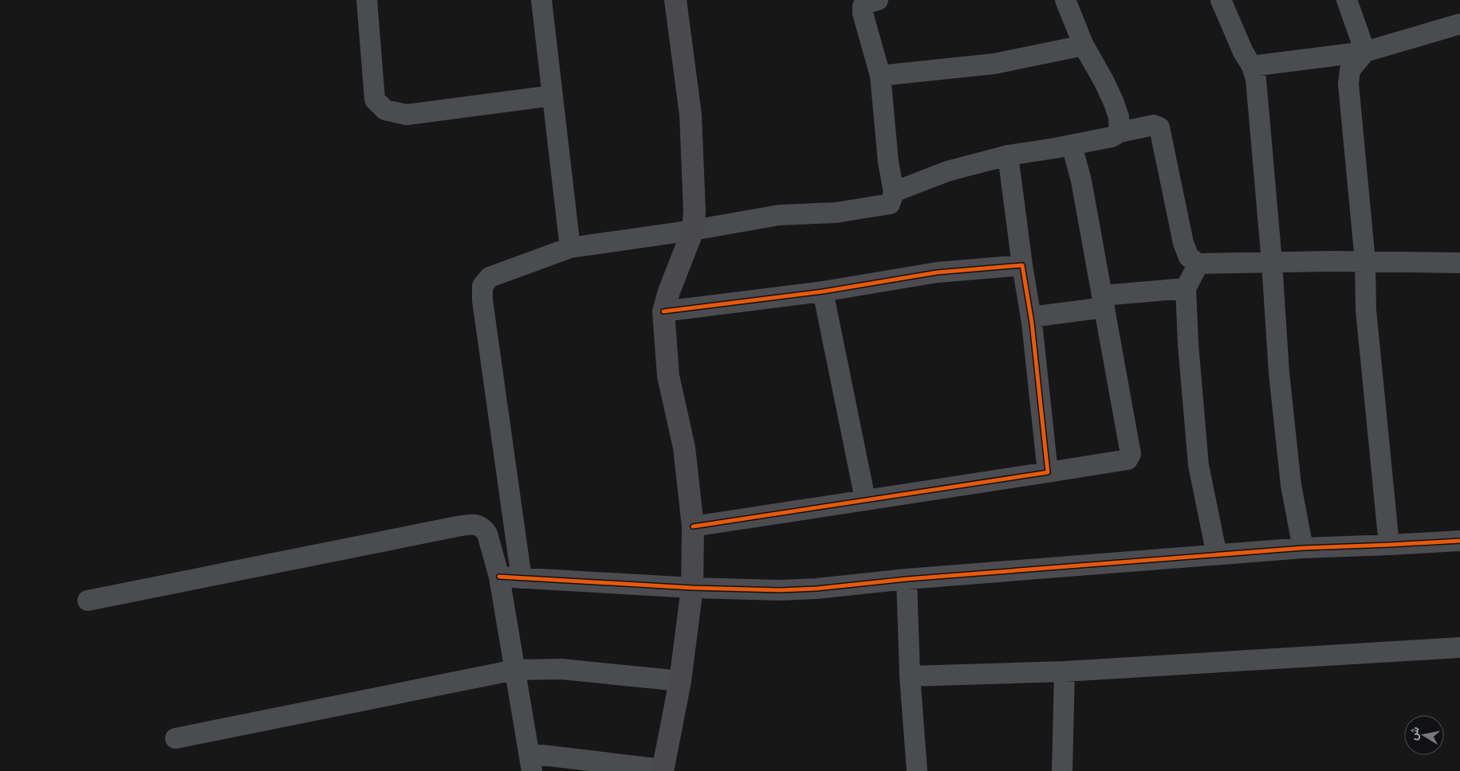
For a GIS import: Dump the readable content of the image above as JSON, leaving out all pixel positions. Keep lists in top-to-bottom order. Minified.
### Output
{"north":"left"}
